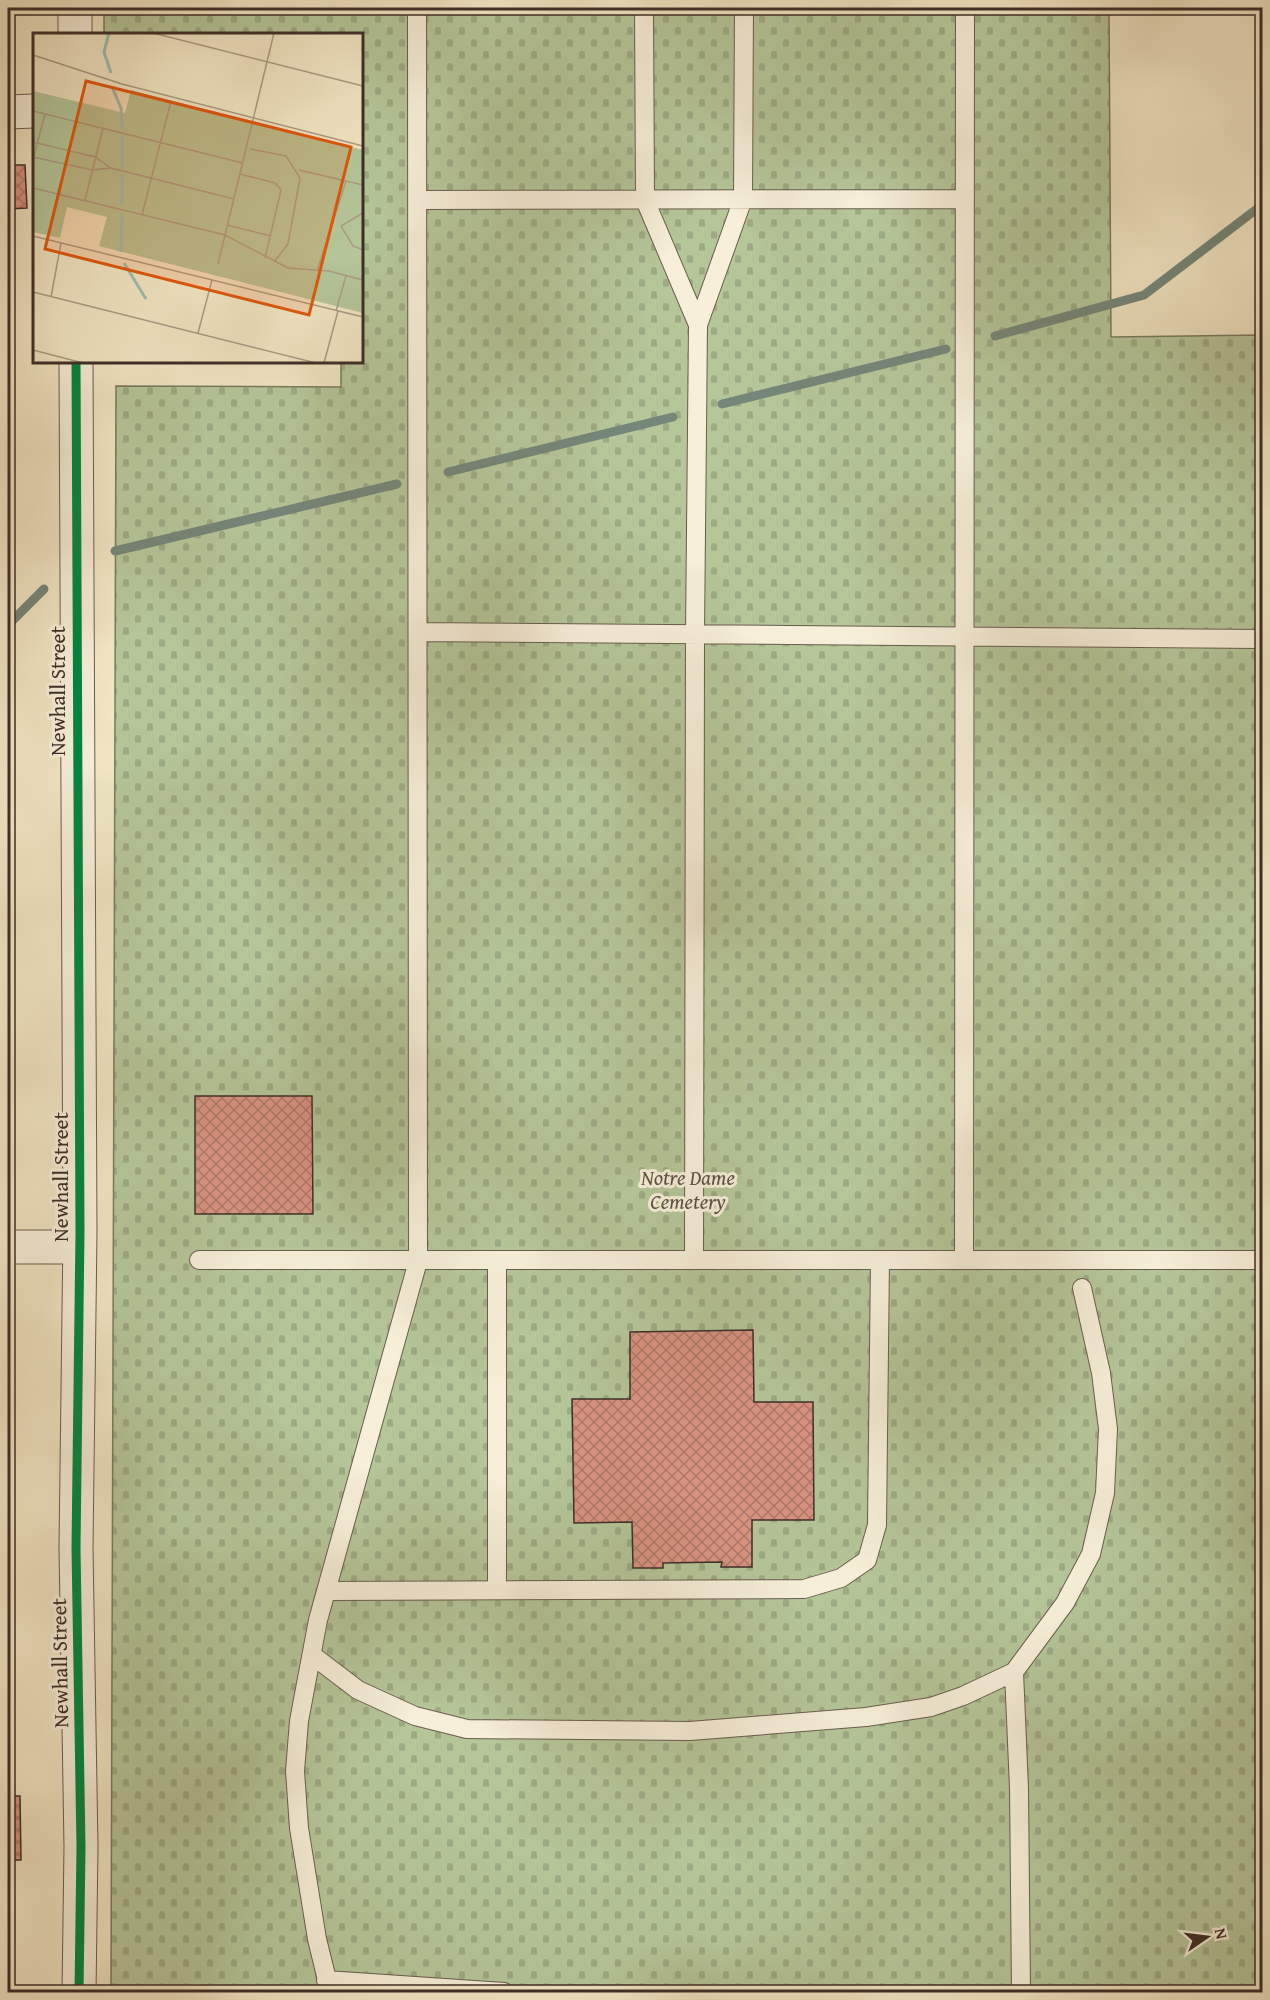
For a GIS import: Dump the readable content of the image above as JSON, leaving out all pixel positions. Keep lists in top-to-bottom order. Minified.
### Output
{"streets":{"street":["Newhall Street"]},"parks":["Notre Dame Cemetery"],"north":"right"}
